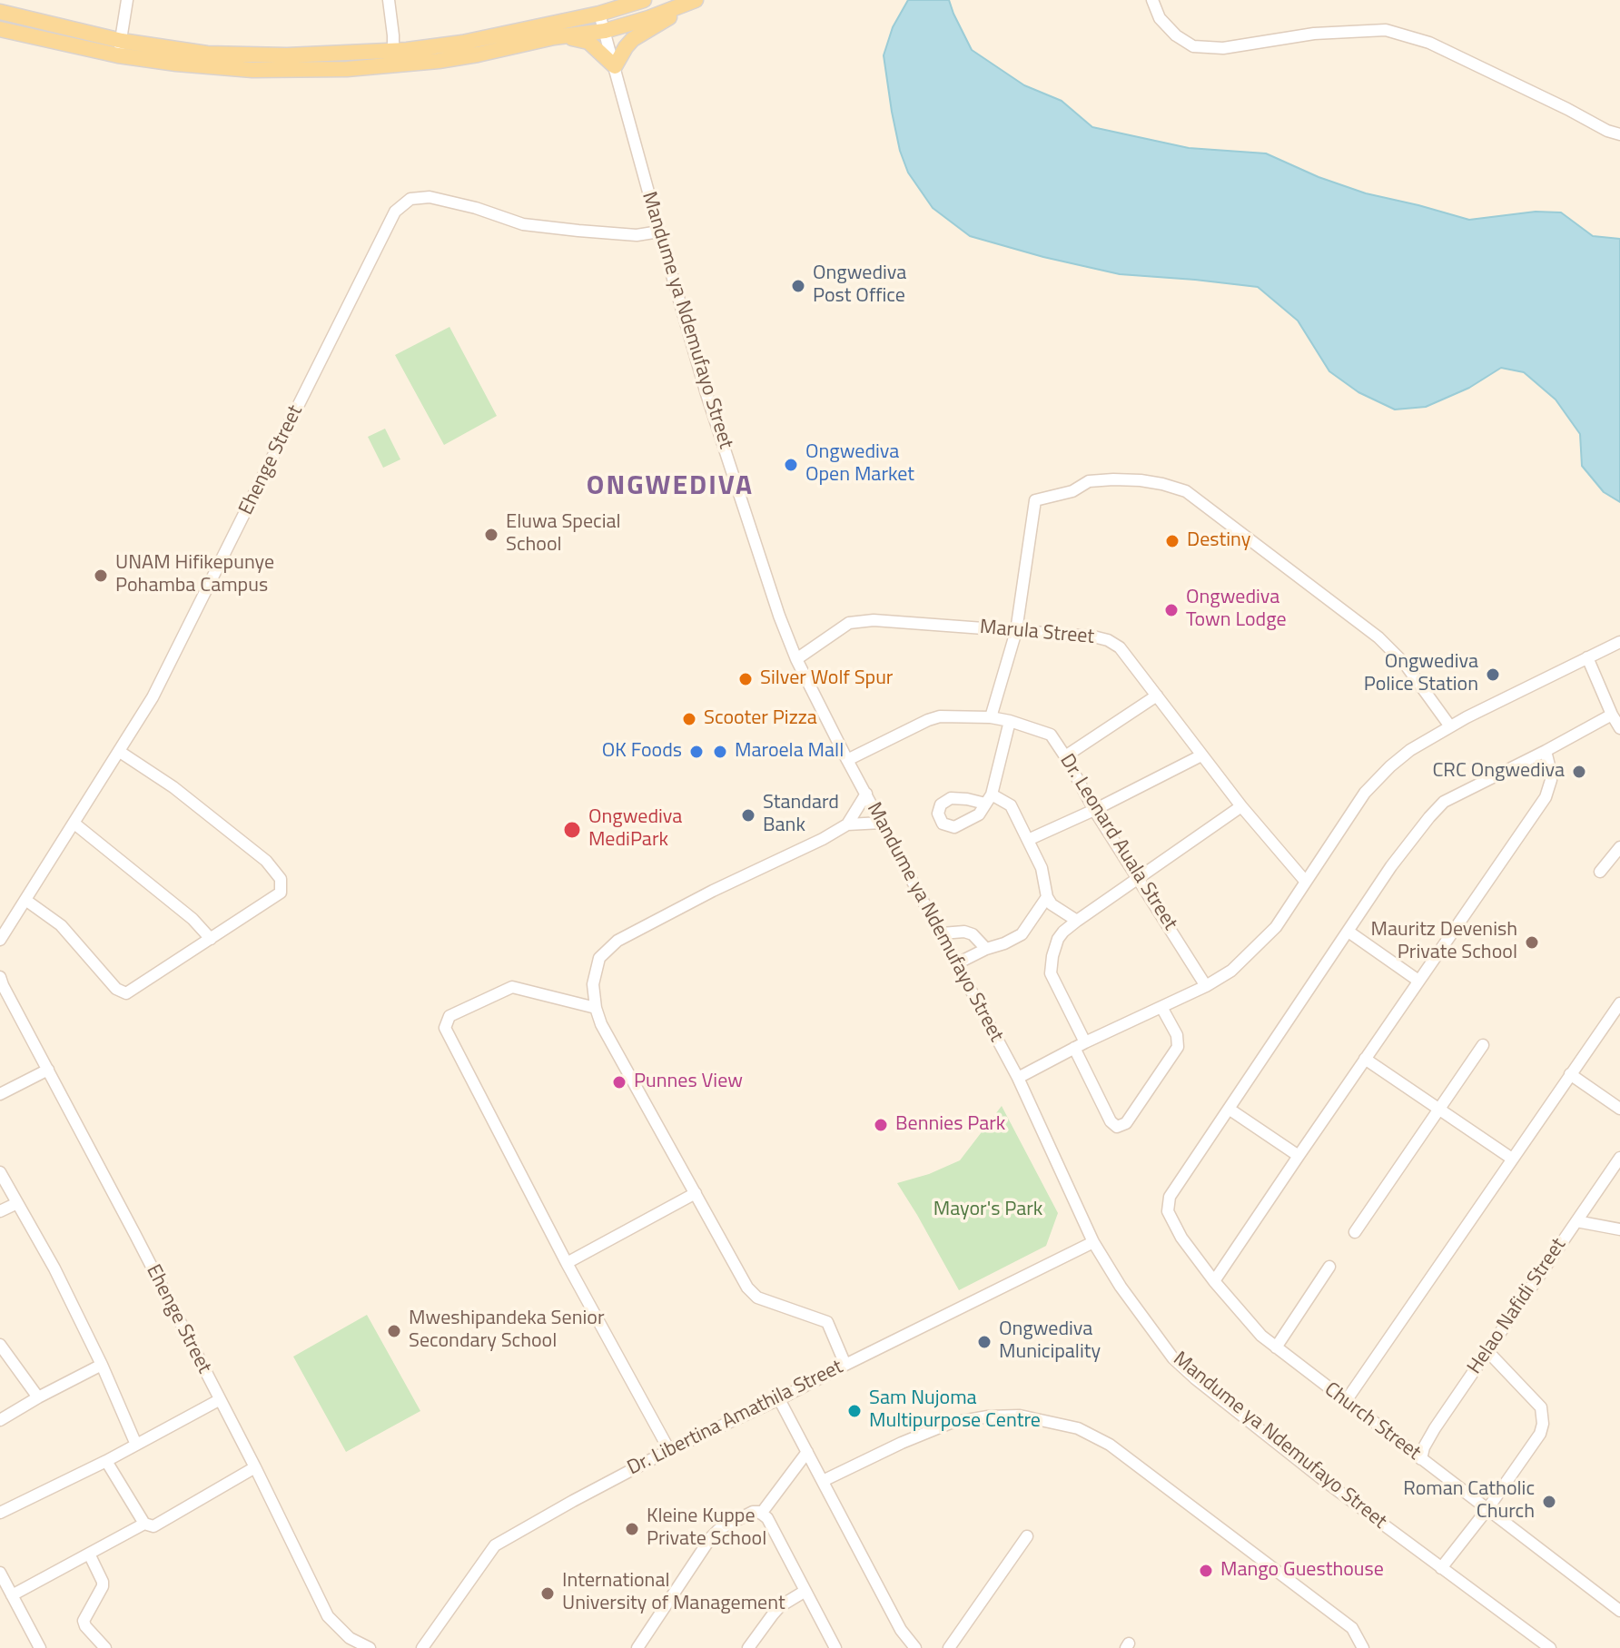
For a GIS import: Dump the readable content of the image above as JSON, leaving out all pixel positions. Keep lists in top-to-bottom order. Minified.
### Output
{"streets":{"street":["Mandume ya Ndemufayo Street","Ehenge Street","Marula Street","Dr. Leonard Auala Street","Helao Nafidi Street","Dr. Libertina Amathila Street","Church Street"]},"crossings":[["Mandume ya Ndemufayo Street","Ehenge Street"],["Mandume ya Ndemufayo Street","Marula Street"],["Mandume ya Ndemufayo Street","Dr. Leonard Auala Street"],["Mandume ya Ndemufayo Street","Dr. Libertina Amathila Street"],["Helao Nafidi Street","Church Street"]],"districts":["ONGWEDIVA"],"parks":["Mayor's Park"],"places":["Ongwediva Post Office","Ongwediva Open Market","Eluwa Special School","Destiny","UNAM Hifikepunye Pohamba Campus","Ongwediva Town Lodge","Ongwediva Police Station","Silver Wolf Spur","Scooter Pizza","OK Foods","Maroela Mall","CRC Ongwediva","Standard Bank","Ongwediva MediPark","Mauritz Devenish Private School","Punnes View","Bennies Park","Mweshipandeka Senior Secondary School","Ongwediva Municipality","Sam Nujoma Multipurpose Centre","Roman Catholic Church","Kleine Kuppe Private School","Mango Guesthouse","International University of Management"]}
